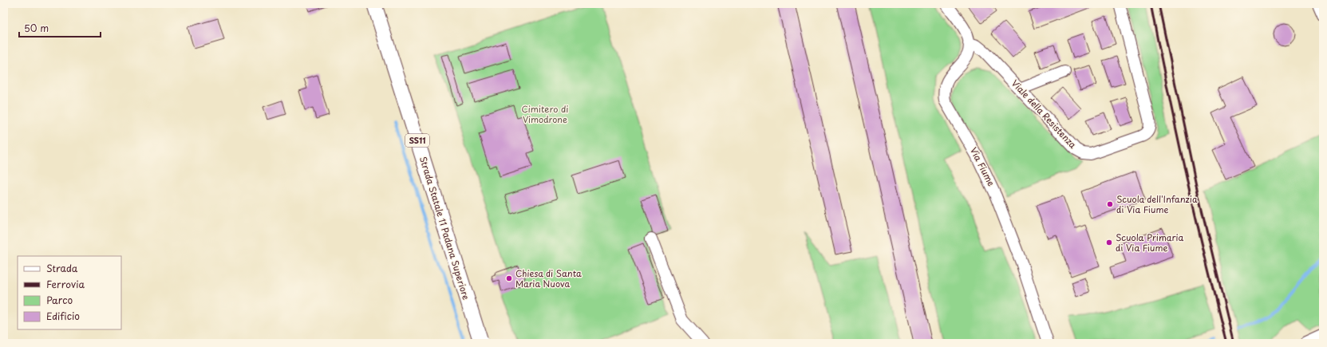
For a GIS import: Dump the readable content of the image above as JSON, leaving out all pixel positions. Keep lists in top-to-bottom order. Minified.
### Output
{"streets":{"main road":["SS11","Strada Statale 11 Padana Superiore"],"street":["Viale della Resistenza","Via Fiume"]},"crossings":[["Viale della Resistenza","Via Fiume"]],"parks":["Cimitero di Vimodrone"],"places":["Scuola dell'Infanzia di Via Fiume","Scuola Primaria di Via Fiume","Chiesa di Santa Maria Nuova"],"legend":["Strada","Ferrovia","Parco","Edificio"],"scale_bar":"50 m"}
